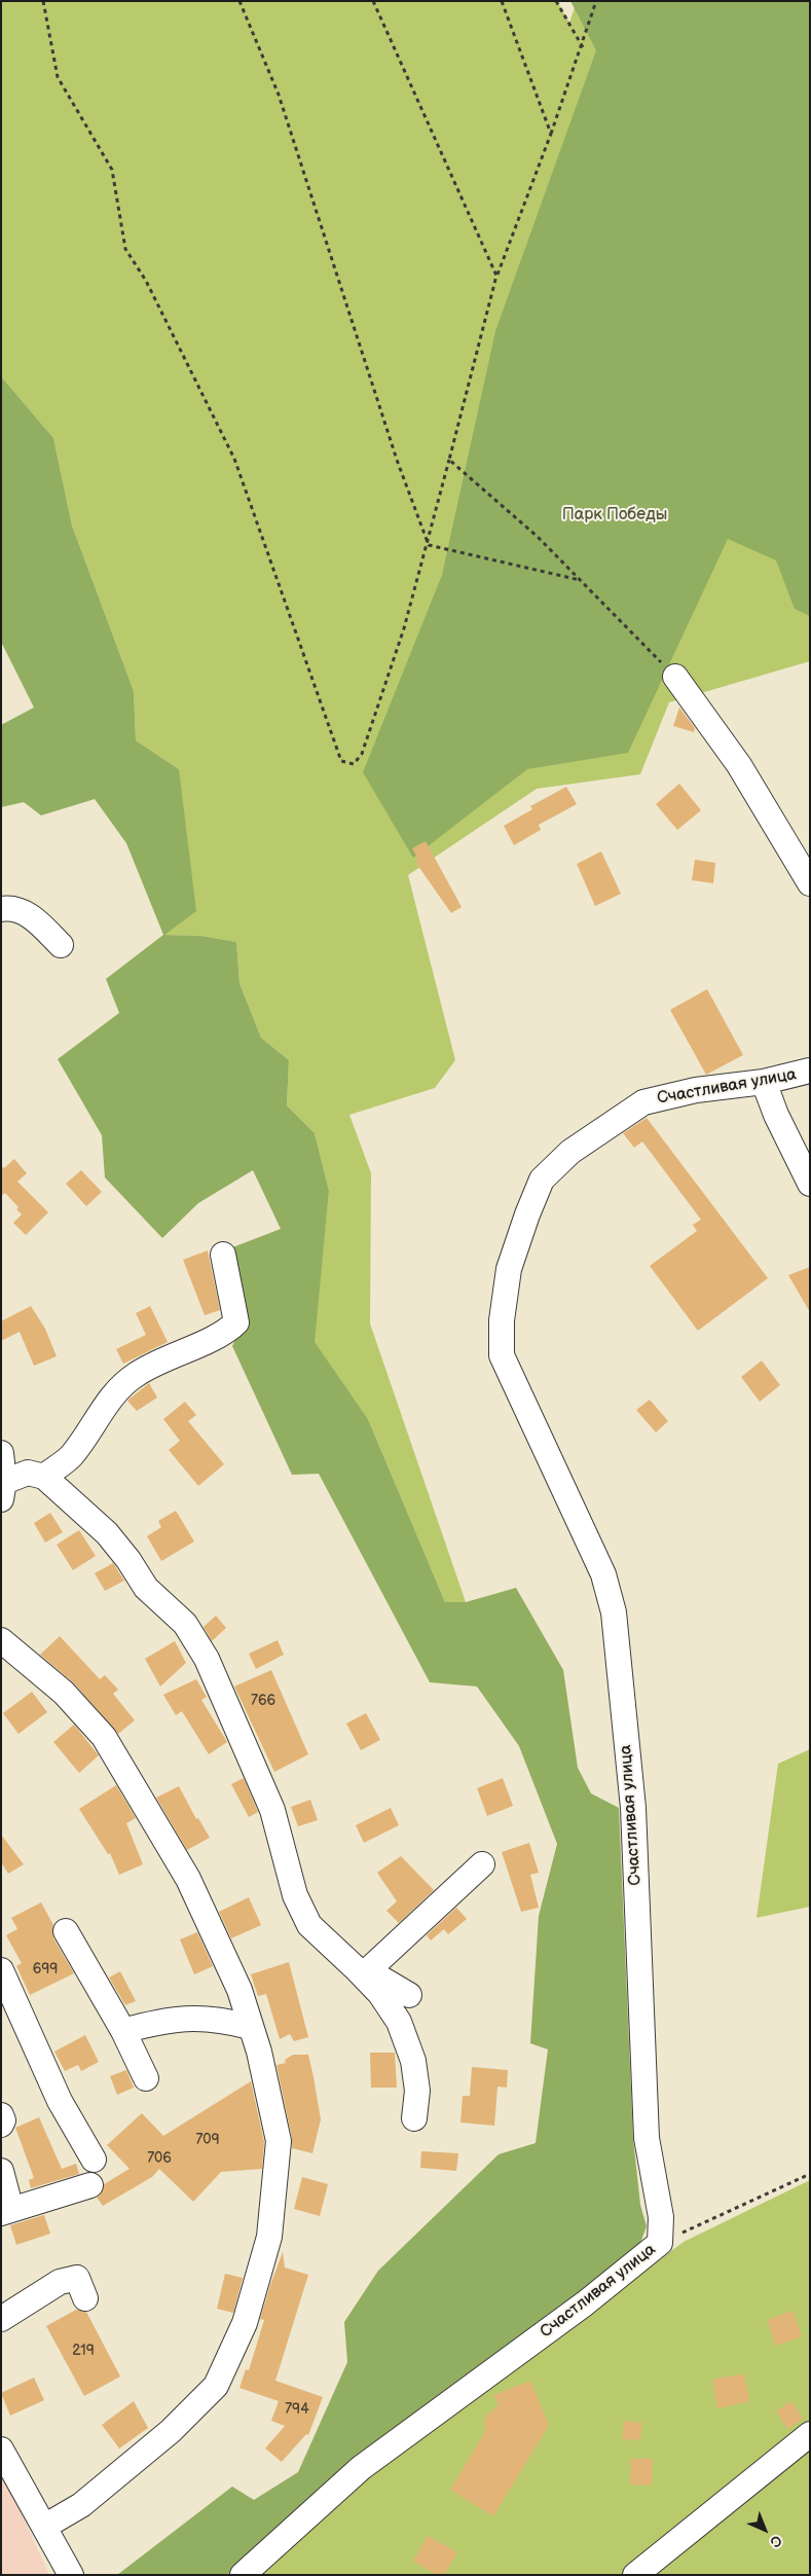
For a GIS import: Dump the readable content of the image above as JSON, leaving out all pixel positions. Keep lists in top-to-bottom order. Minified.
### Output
{"streets":{"street":["Счастливая улица"]},"parks":["Парк Победы"],"house_numbers":["766","699","709","706","219","794"],"north":"bottom right"}
